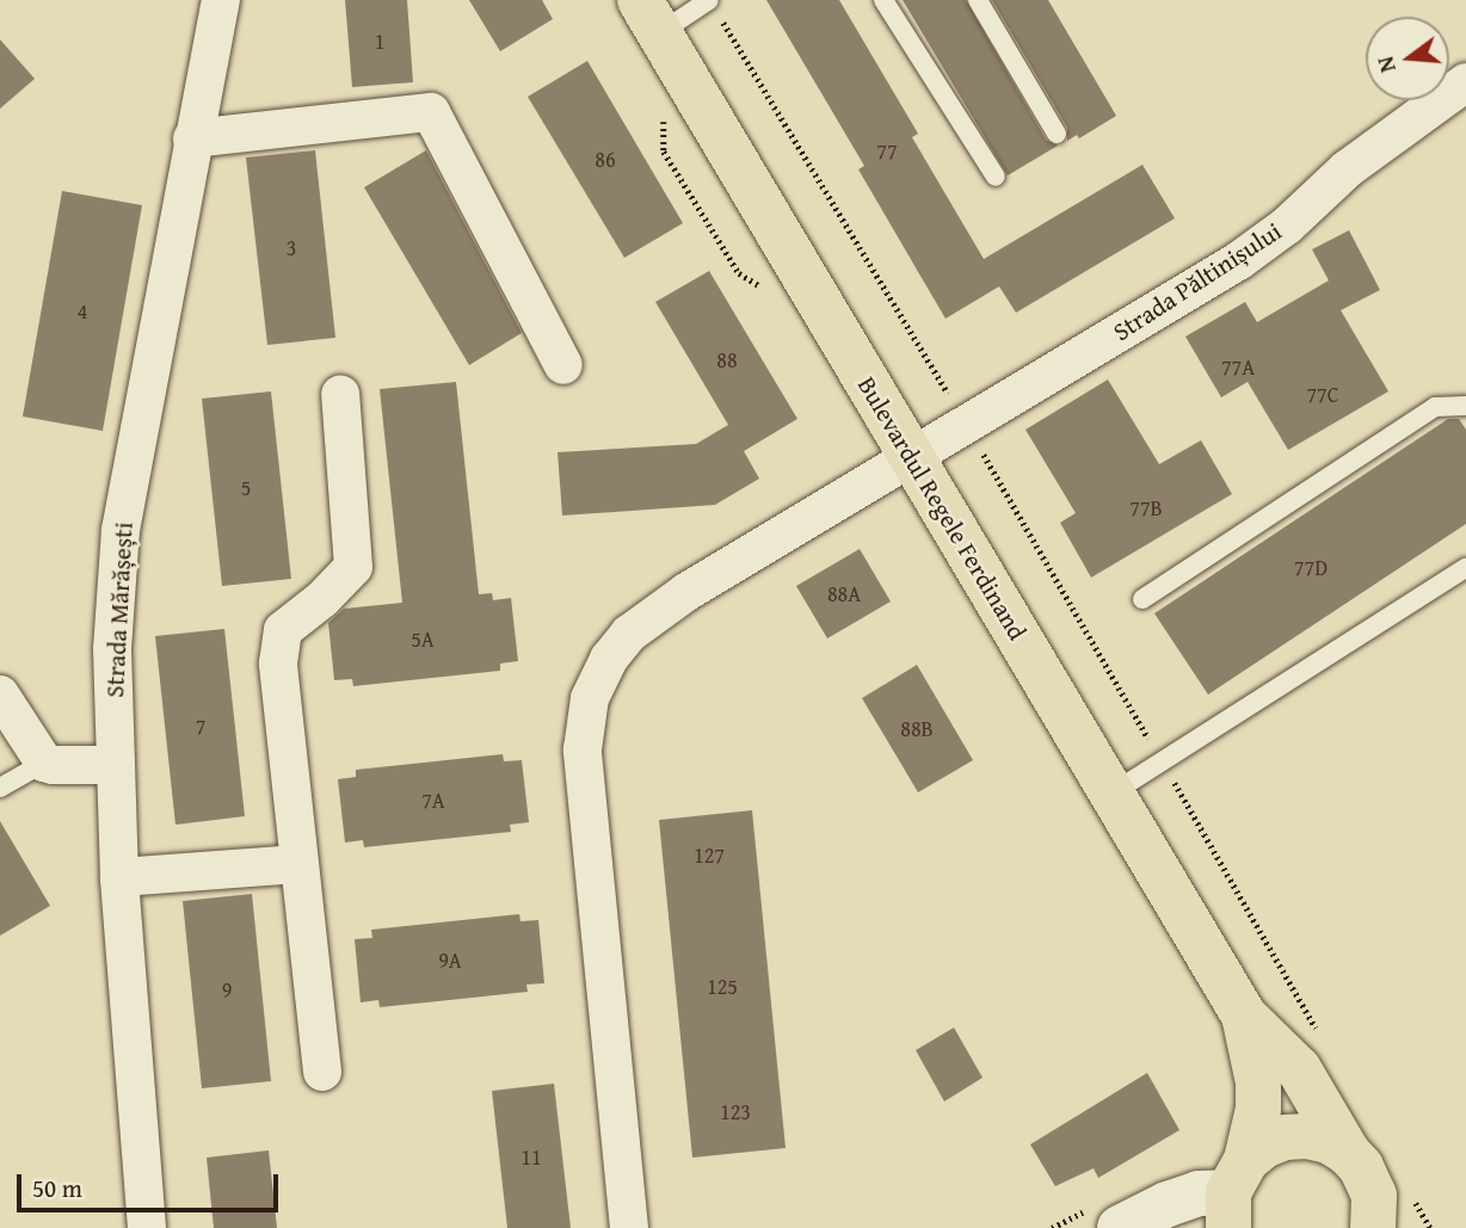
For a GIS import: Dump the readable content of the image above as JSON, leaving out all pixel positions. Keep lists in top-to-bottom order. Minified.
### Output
{"streets":{"main road":["Bulevardul Regele Ferdinand"],"street":["Strada Păltinișului","Strada Mărășești"]},"crossings":[["Strada Păltinișului","Bulevardul Regele Ferdinand"]],"house_numbers":["1","77","86","3","4","88","77A","77C","5","77B","77D","88A","5A","7","88B","7A","127","9A","125","9","123","11"],"scale_bar":"50 m","north":"left"}
